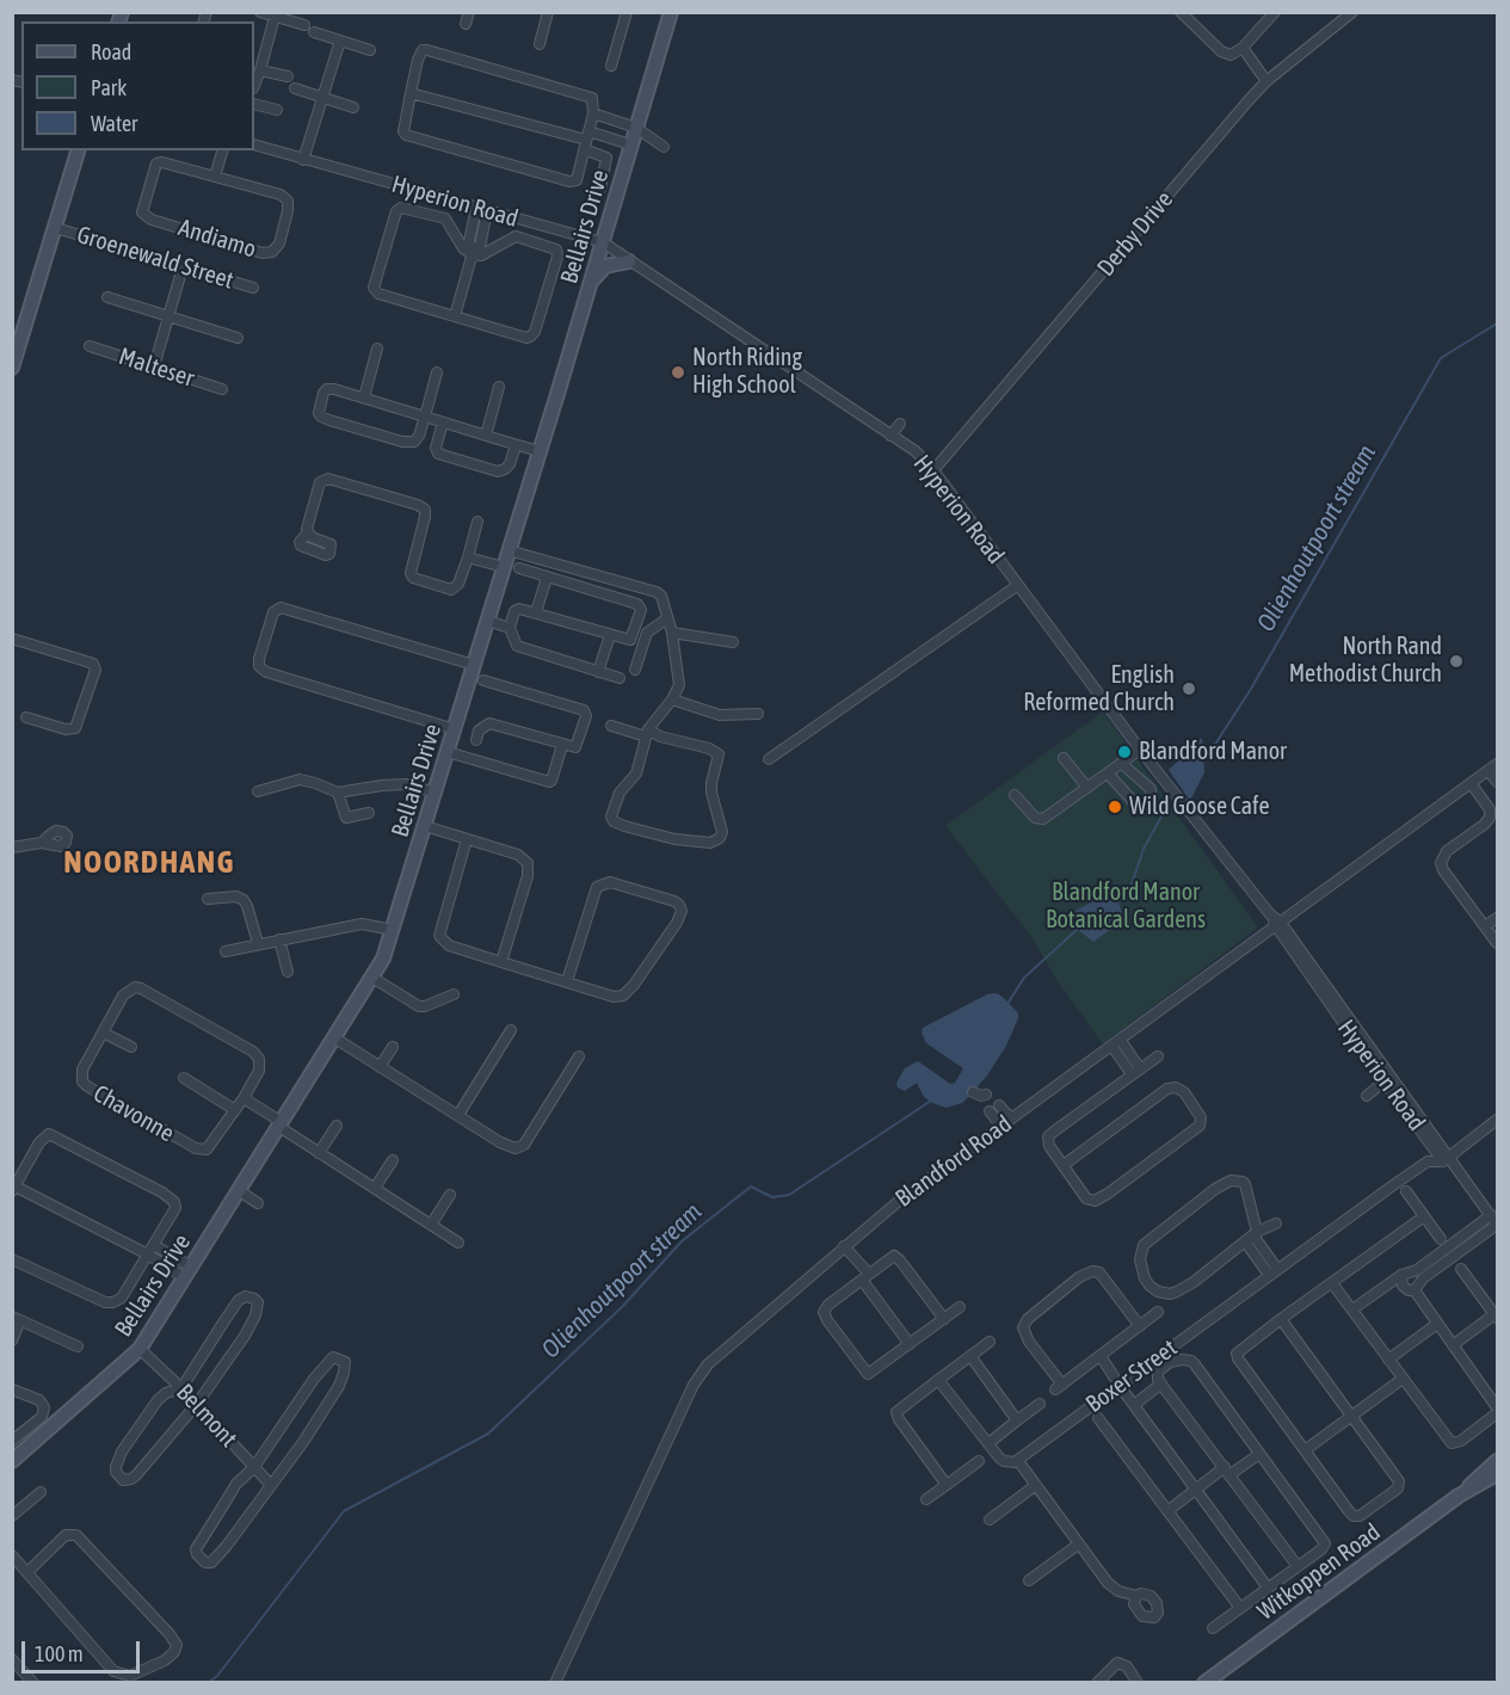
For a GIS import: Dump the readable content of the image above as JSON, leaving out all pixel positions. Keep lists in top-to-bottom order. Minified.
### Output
{"streets":{"street":["Hyperion Road","Bellairs Drive","Derby Drive","Andiamo","Groenewald Street","Malteser","Chavonne","Blandford Road","Boxer Street","Belmont","Witkoppen Road"]},"crossings":[["Hyperion Road","Bellairs Drive"],["Hyperion Road","Derby Drive"],["Hyperion Road","Blandford Road"],["Hyperion Road","Boxer Street"],["Bellairs Drive","Belmont"]],"districts":["NOORDHANG"],"water":["Olienhoutpoort stream"],"parks":["Blandford Manor Botanical Gardens"],"places":["North Riding High School","North Rand Methodist Church","English Reformed Church","Blandford Manor","Wild Goose Cafe"],"legend":["Road","Park","Water"],"scale_bar":"100 m"}
